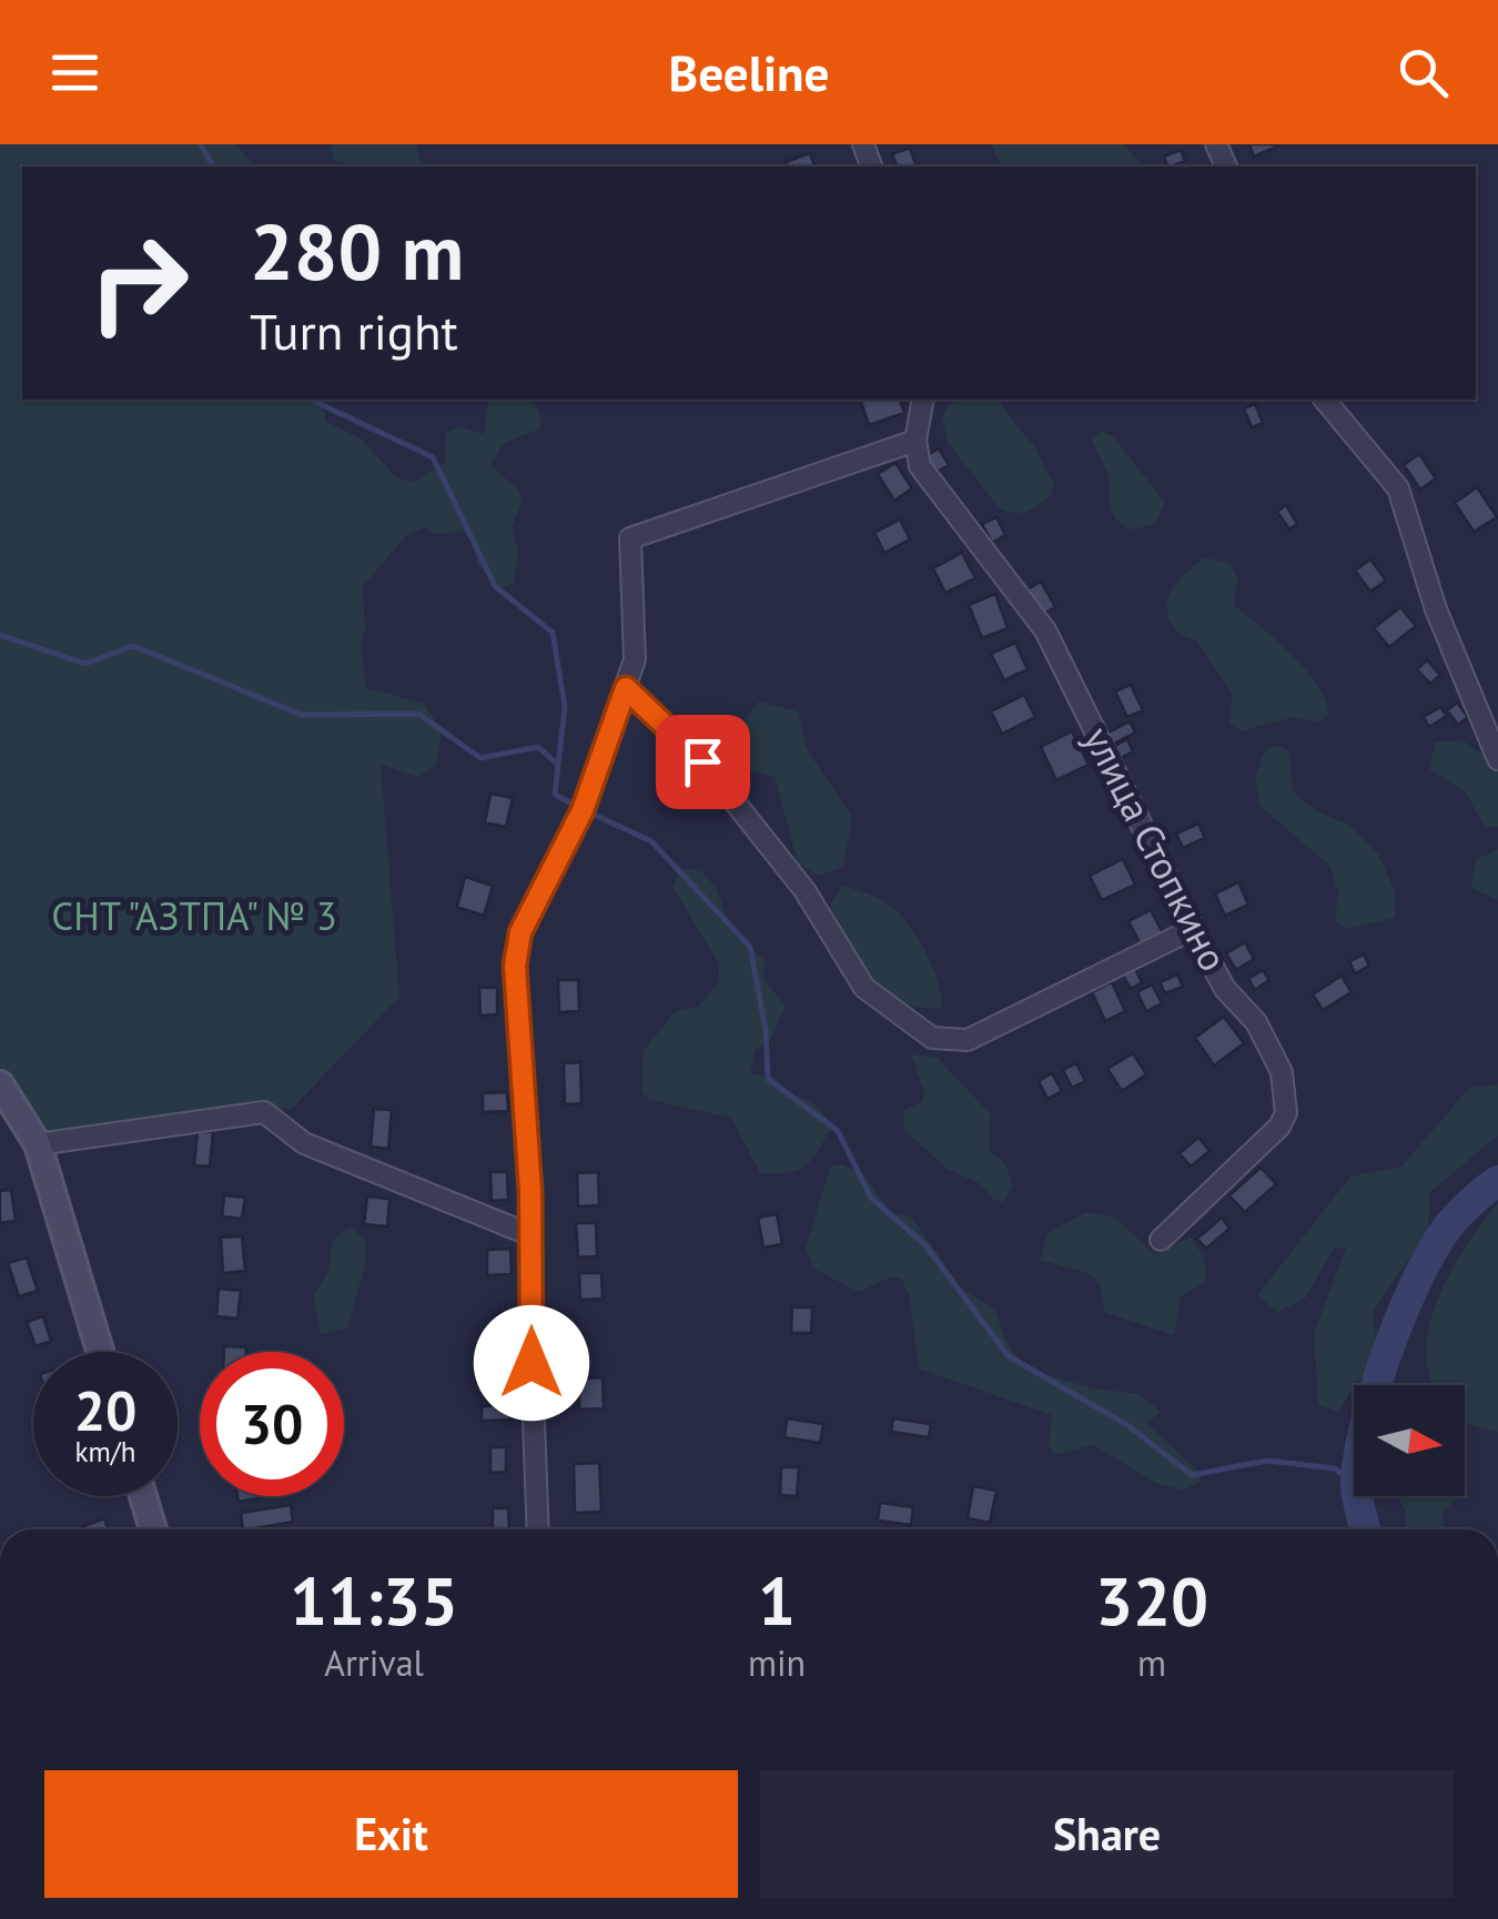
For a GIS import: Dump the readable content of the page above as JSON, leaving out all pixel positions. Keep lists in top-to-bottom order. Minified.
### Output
{"streets":{"street":["улица Стопкино"]},"parks":["СНТ \"АЗТПА\" № 3"],"north":"right","page":{"header":"Beeline","turn":["280 m","Turn right"],"speed":"20 km/h","limit":"30","eta":["11:35","Arrival","1","min","320","m"],"buttons":["Exit","Share"]}}
